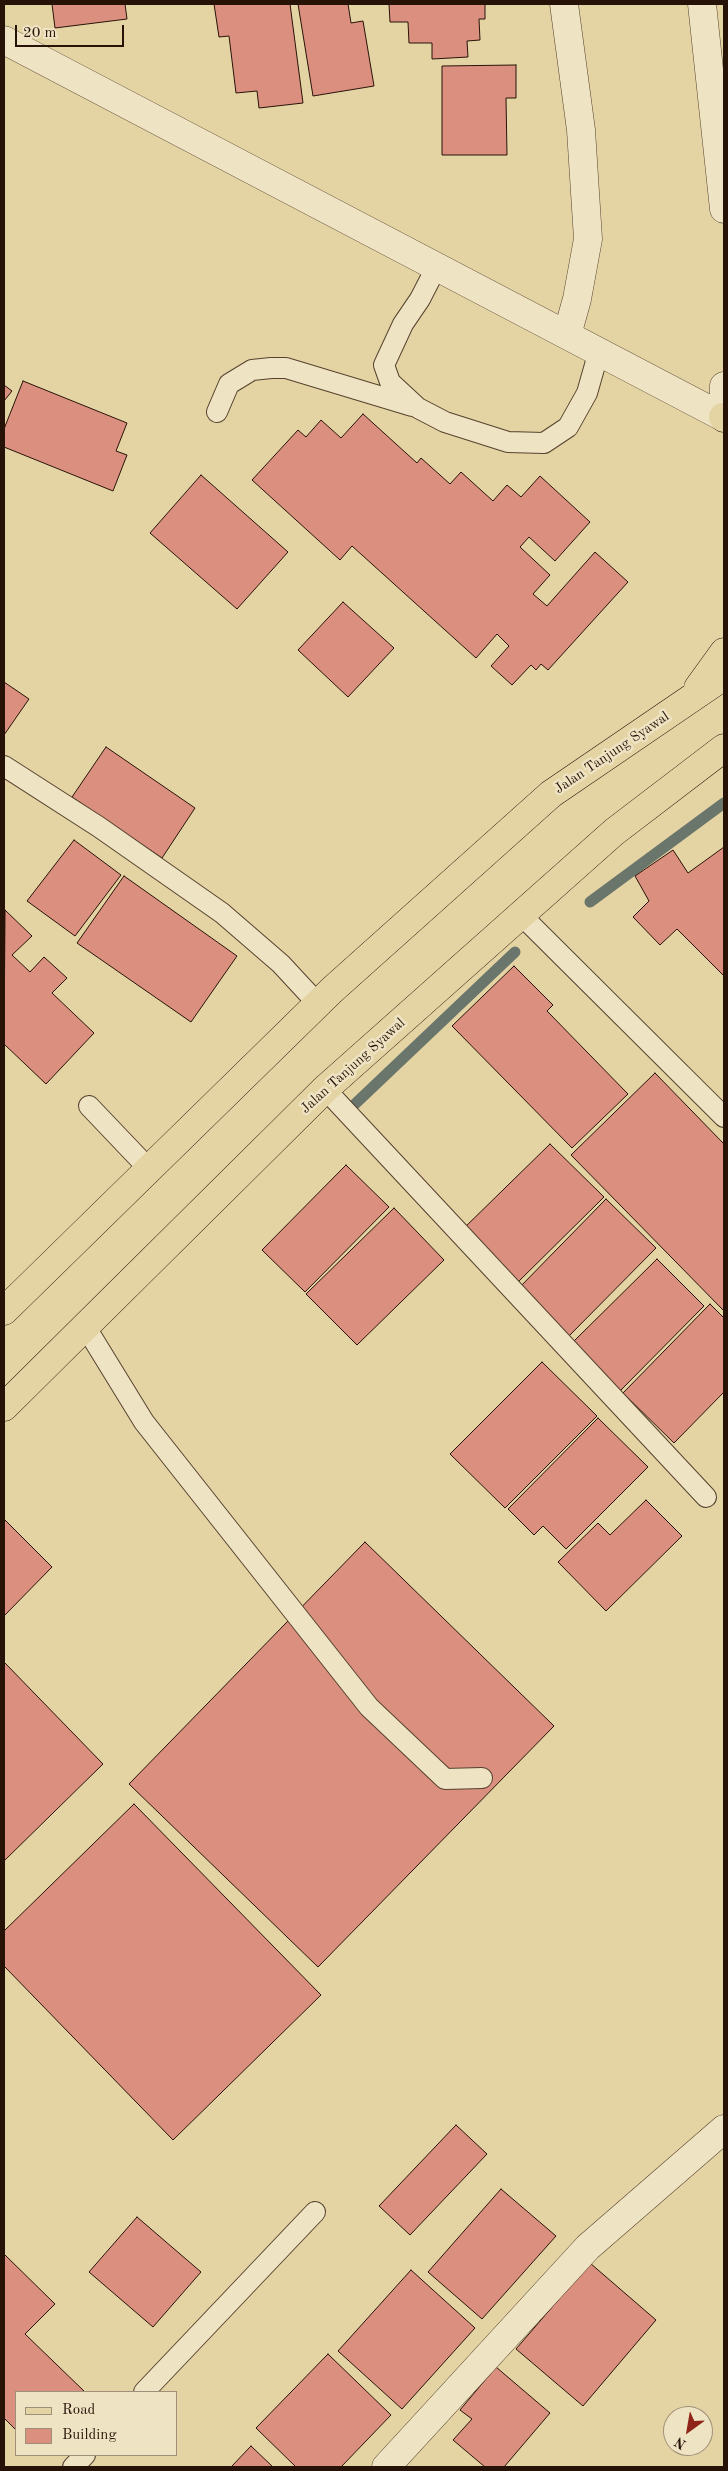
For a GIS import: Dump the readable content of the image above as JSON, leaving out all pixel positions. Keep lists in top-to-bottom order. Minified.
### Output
{"streets":{"main road":["Jalan Tanjung Syawal"]},"legend":["Road","Building"],"scale_bar":"20 m","north":"bottom left"}
